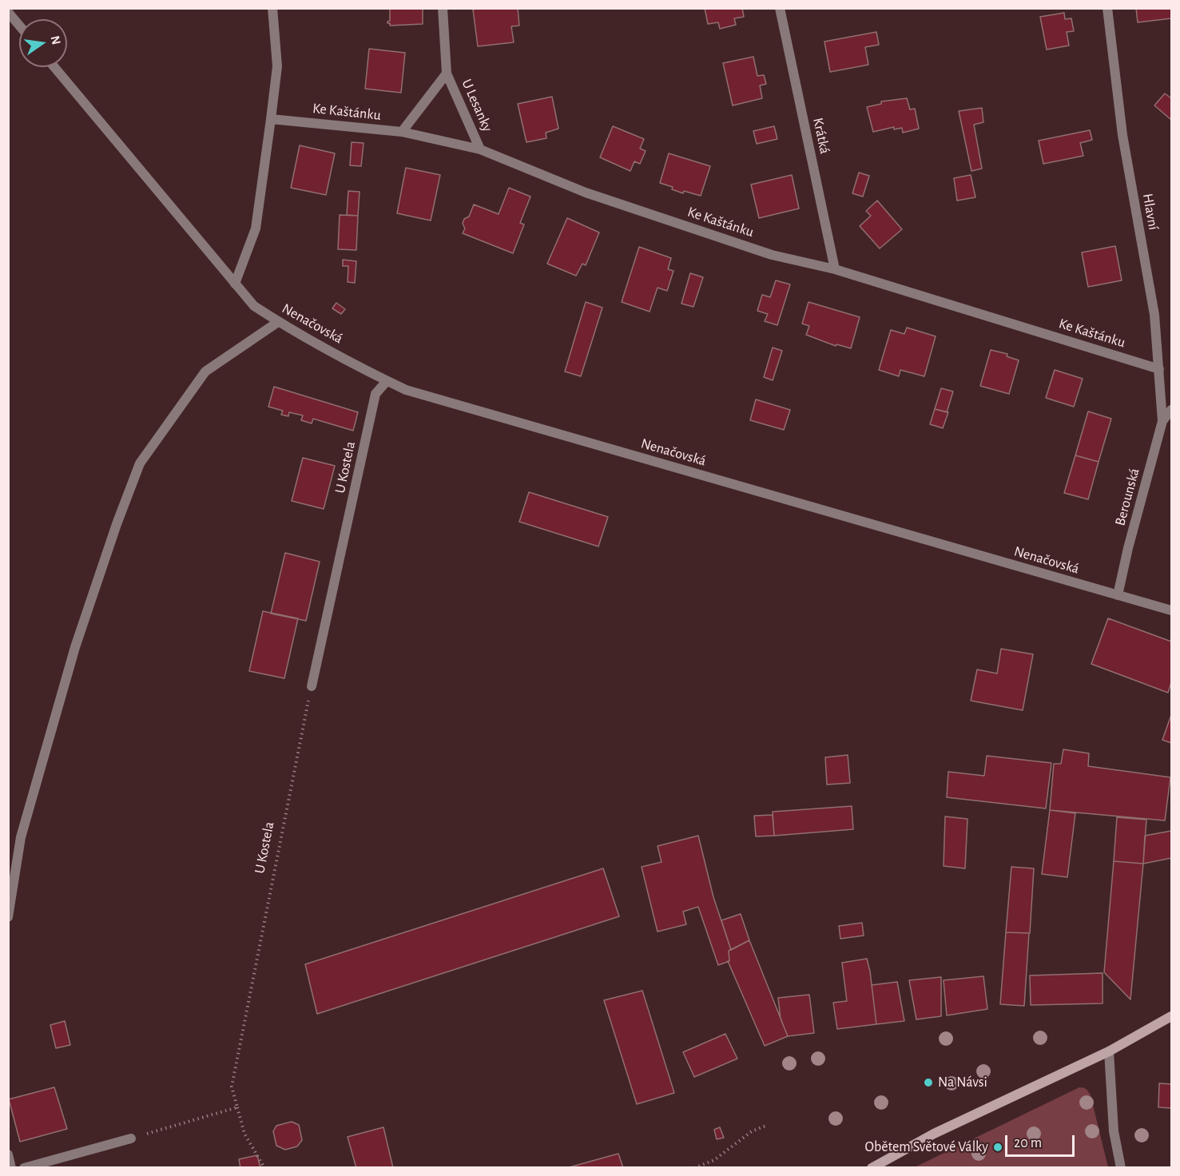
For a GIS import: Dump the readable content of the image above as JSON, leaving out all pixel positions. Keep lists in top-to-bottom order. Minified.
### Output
{"streets":{"street":["U Lesanky","Ke Kaštánku","Krátká","Hlavní","Nenačovská","U Kostela","Berounská"]},"crossings":[["U Lesanky","Ke Kaštánku"],["Ke Kaštánku","Krátká"],["Ke Kaštánku","Hlavní"],["Hlavní","Berounská"],["Nenačovská","U Kostela"],["Nenačovská","Berounská"]],"places":["Na Návsi","Obětem Světové Války"],"scale_bar":"20 m","north":"right"}
